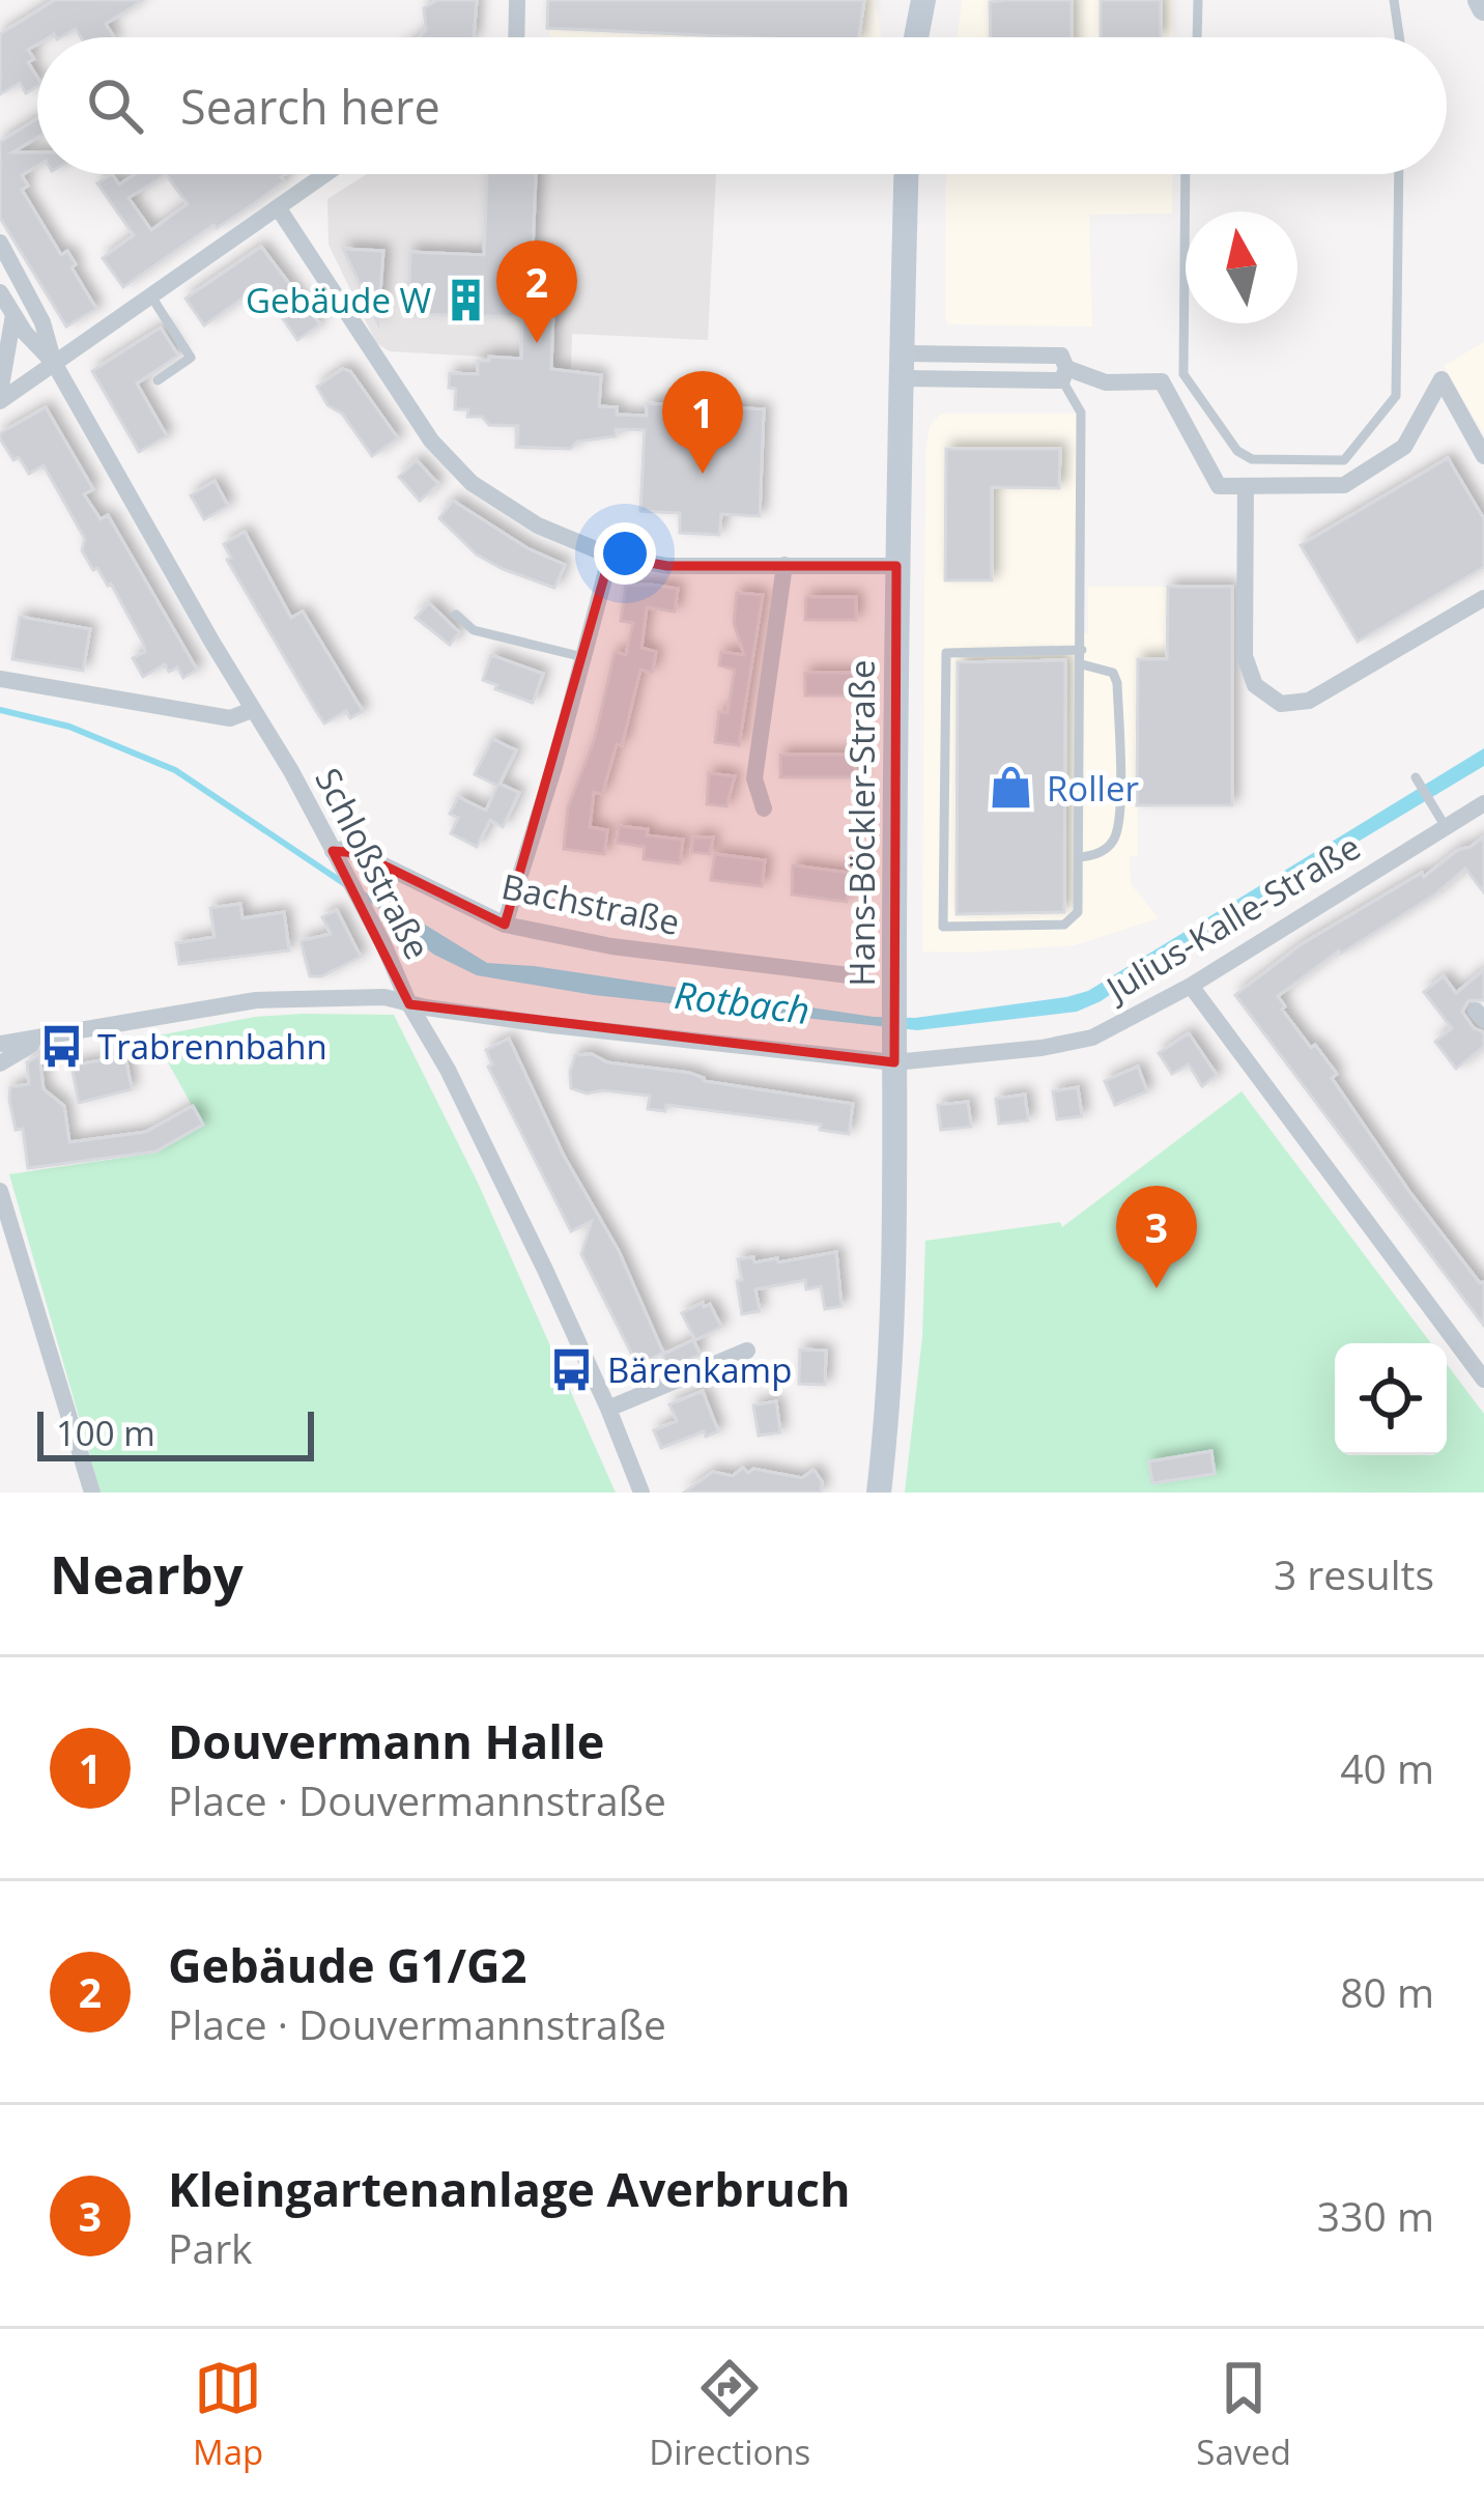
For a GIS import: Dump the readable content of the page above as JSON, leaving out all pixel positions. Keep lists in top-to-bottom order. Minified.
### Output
{"streets":{"main road":["Hans-Böckler-Straße"],"street":["Schloßstraße","Bachstraße","Julius-Kalle-Straße"]},"crossings":[["Hans-Böckler-Straße","Julius-Kalle-Straße"],["Schloßstraße","Bachstraße"],["Schloßstraße","Julius-Kalle-Straße"]],"water":["Rotbach"],"places":{"building":["Gebäude W"],"shop":["Roller"],"bus stop":["Trabrennbahn","Bärenkamp"]},"scale_bar":"100 m","north":"top","page":{"search":"Search here","pins":["2","1","3"],"scale":"100 m","heading":["Nearby","3 results"],"list":[{"mark":"1","name":"Douvermann Halle","note":"Place · Douvermannstraße","value":"40 m"},{"mark":"2","name":"Gebäude G1/G2","note":"Place · Douvermannstraße","value":"80 m"},{"mark":"3","name":"Kleingartenanlage Averbruch","note":"Park","value":"330 m"}],"nav":["Map","Directions","Saved"]}}
